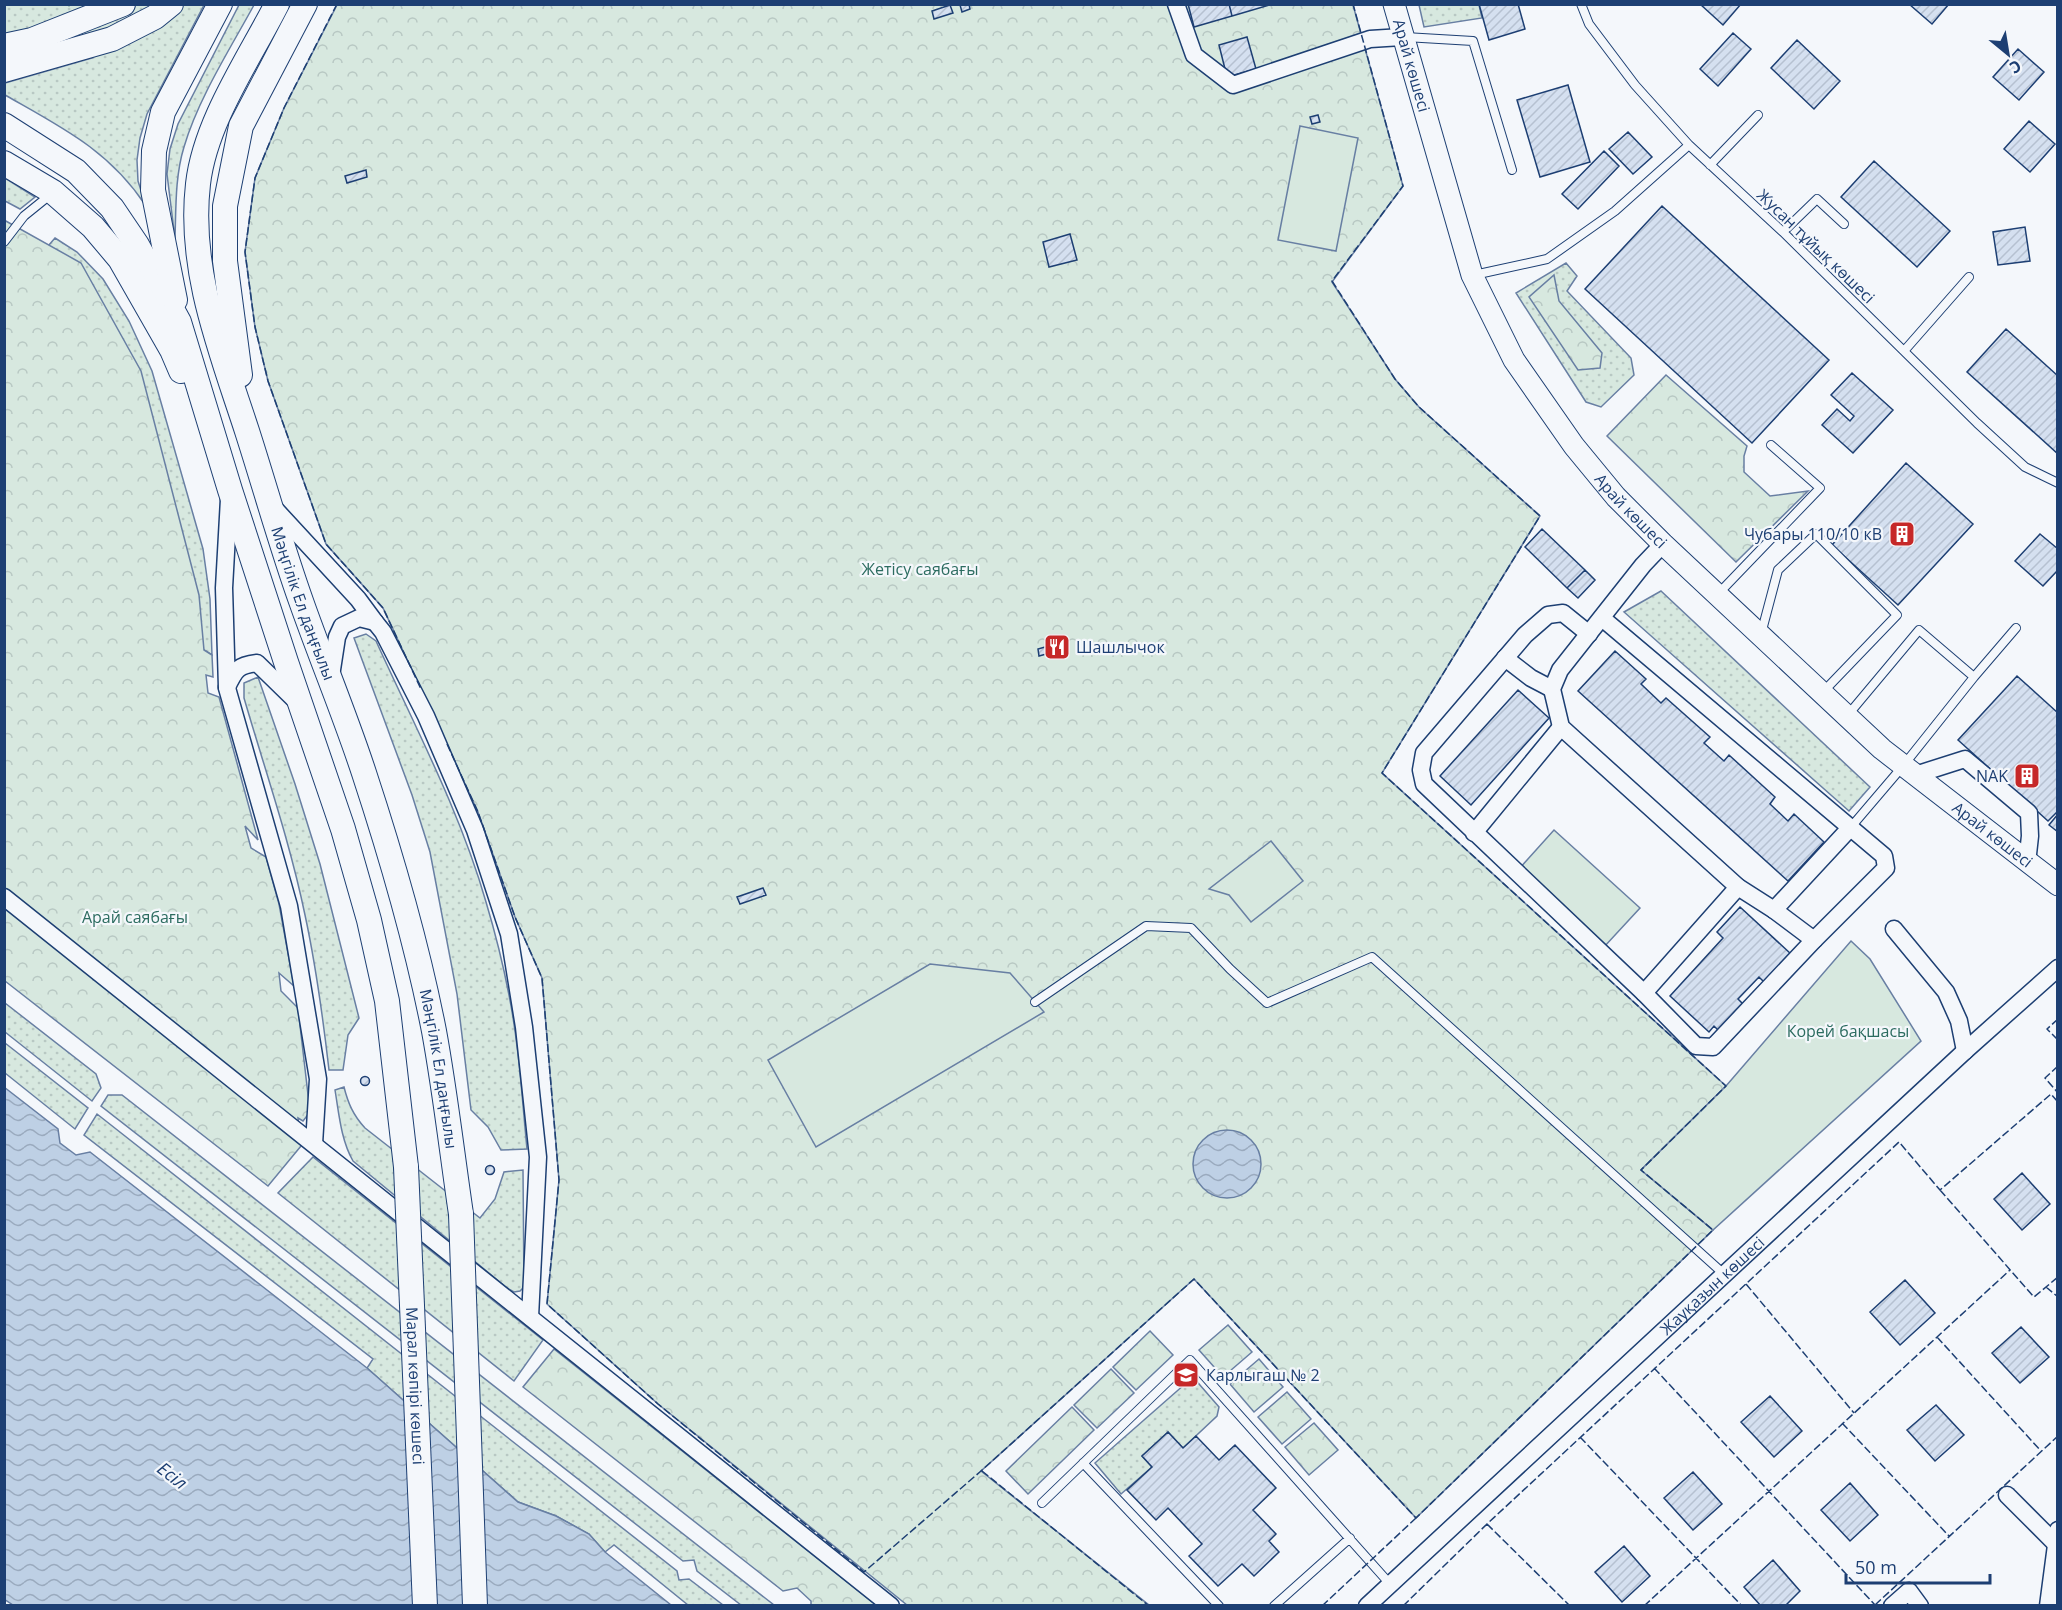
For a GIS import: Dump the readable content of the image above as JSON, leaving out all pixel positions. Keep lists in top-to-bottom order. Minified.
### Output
{"streets":{"main road":["Мәңгілік Ел даңғылы","Марал көпірі көшесі"],"street":["Арай көшесі","Жауқазын көшесі"],"lane":["Жусан тұйық көшесі"]},"crossings":[["Мәңгілік Ел даңғылы","Марал көпірі көшесі"]],"water":["Есіл"],"parks":["Жетісу саябағы","Арай саябағы","Корей бақшасы"],"places":{"building":["Чубары 110/10 кВ","NAK"],"restaurant":["Шашлычок"],"school or university":["Карлыгаш № 2"]},"scale_bar":"50 m","north":"bottom right"}
